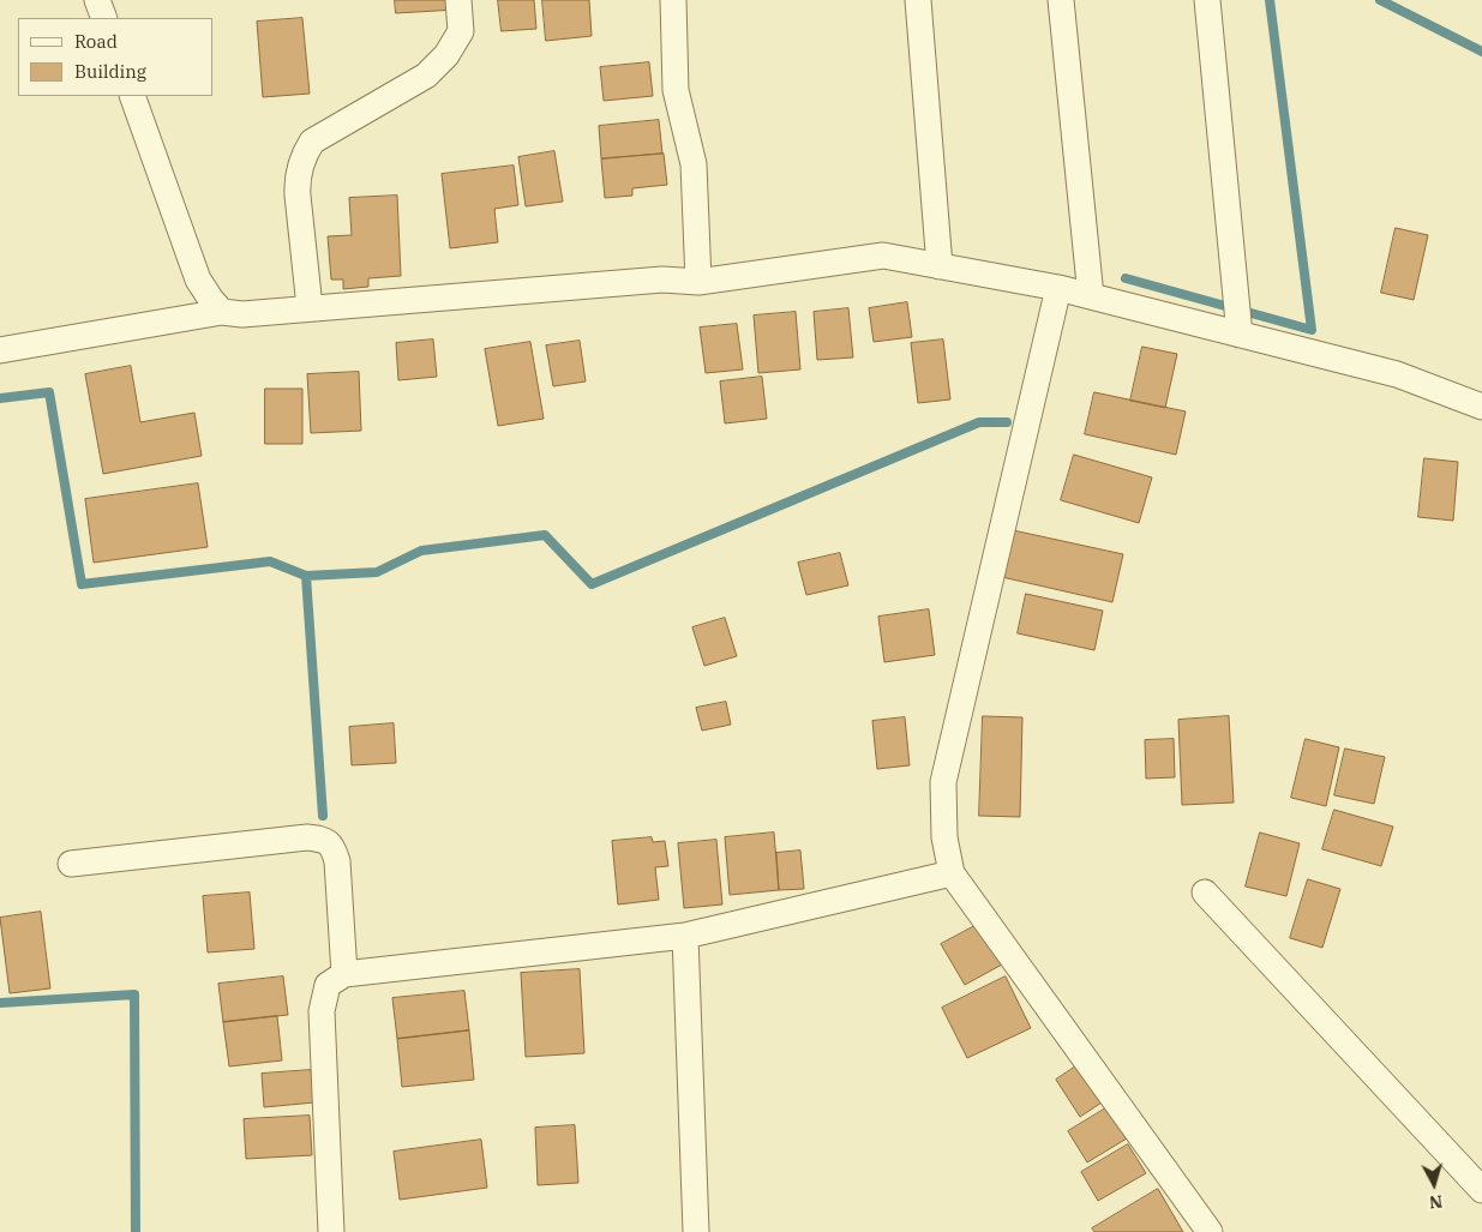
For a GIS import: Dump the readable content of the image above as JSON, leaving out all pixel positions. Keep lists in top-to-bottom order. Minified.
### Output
{"legend":["Road","Building"],"north":"bottom"}
